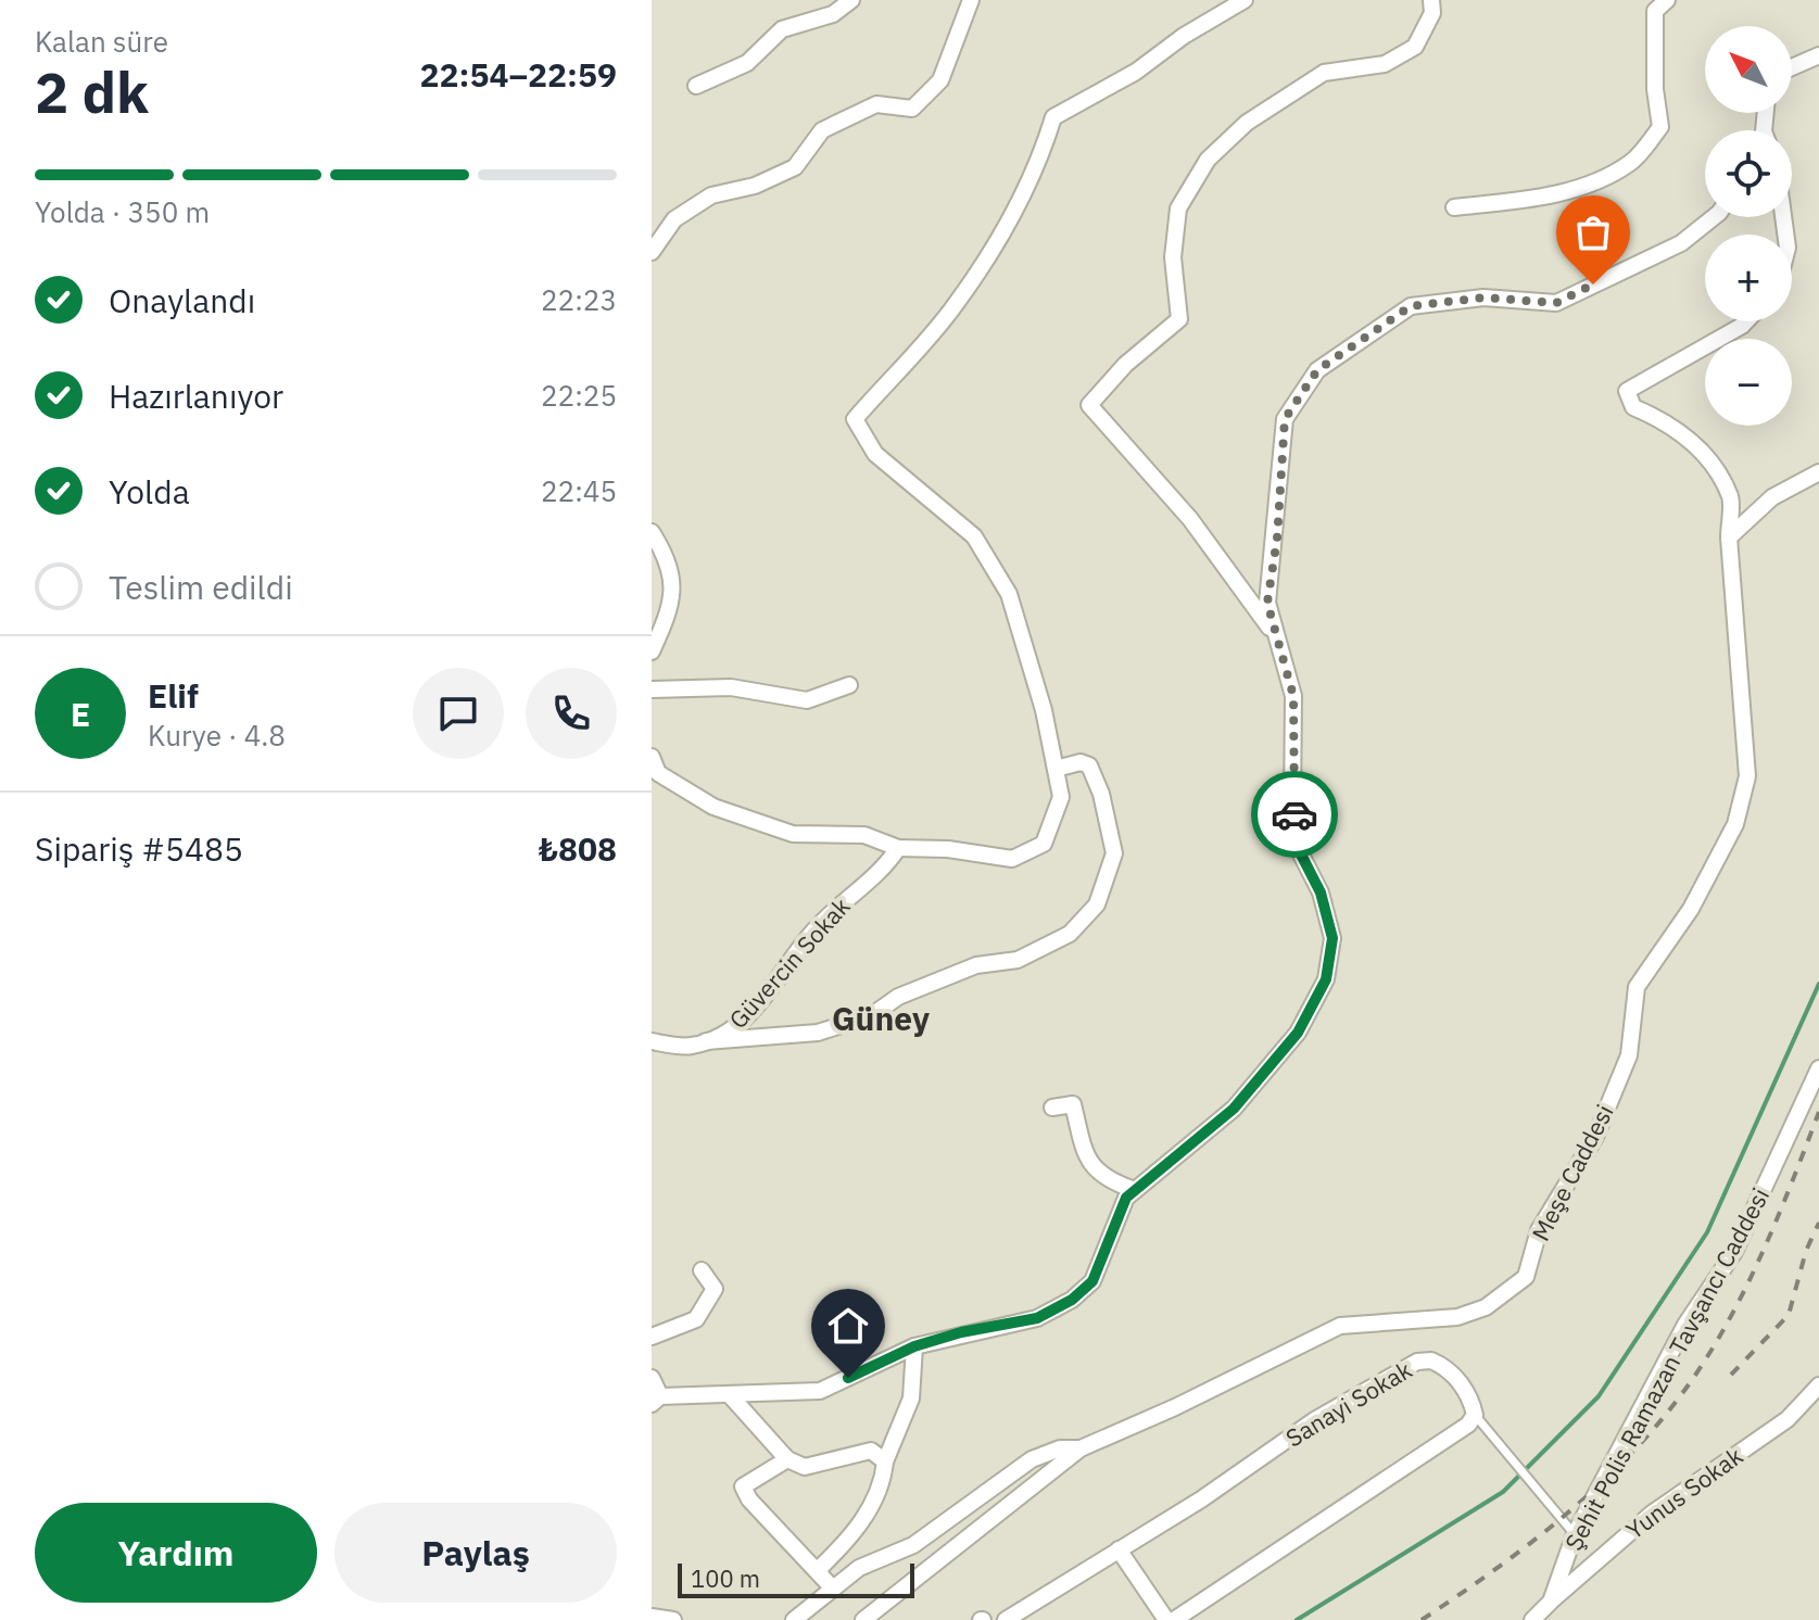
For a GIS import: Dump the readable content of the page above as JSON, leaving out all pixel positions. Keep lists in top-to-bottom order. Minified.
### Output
{"streets":{"street":["Güvercin Sokak","Meşe Caddesi","Şehit Polis Ramazan Tavşancı Caddesi","Sanayi Sokak","Yunus Sokak"]},"crossings":[["Şehit Polis Ramazan Tavşancı Caddesi","Yunus Sokak"]],"districts":["Güney"],"scale_bar":"100 m","north":"top left","page":{"heading":["2 dk","Kalan süre","22:54–22:59"],"panel":["Elif","Kurye · 4.8","Sipariş #5485","₺808"],"map_buttons":["+","−"],"bar":"Yolda · 350 m","list":[["Onaylandı","22:23"],["Hazırlanıyor","22:25"],["Yolda","22:45"],"Teslim edildi"],"round":"E","buttons":["Yardım","Paylaş"],"scale":"100 m"}}
